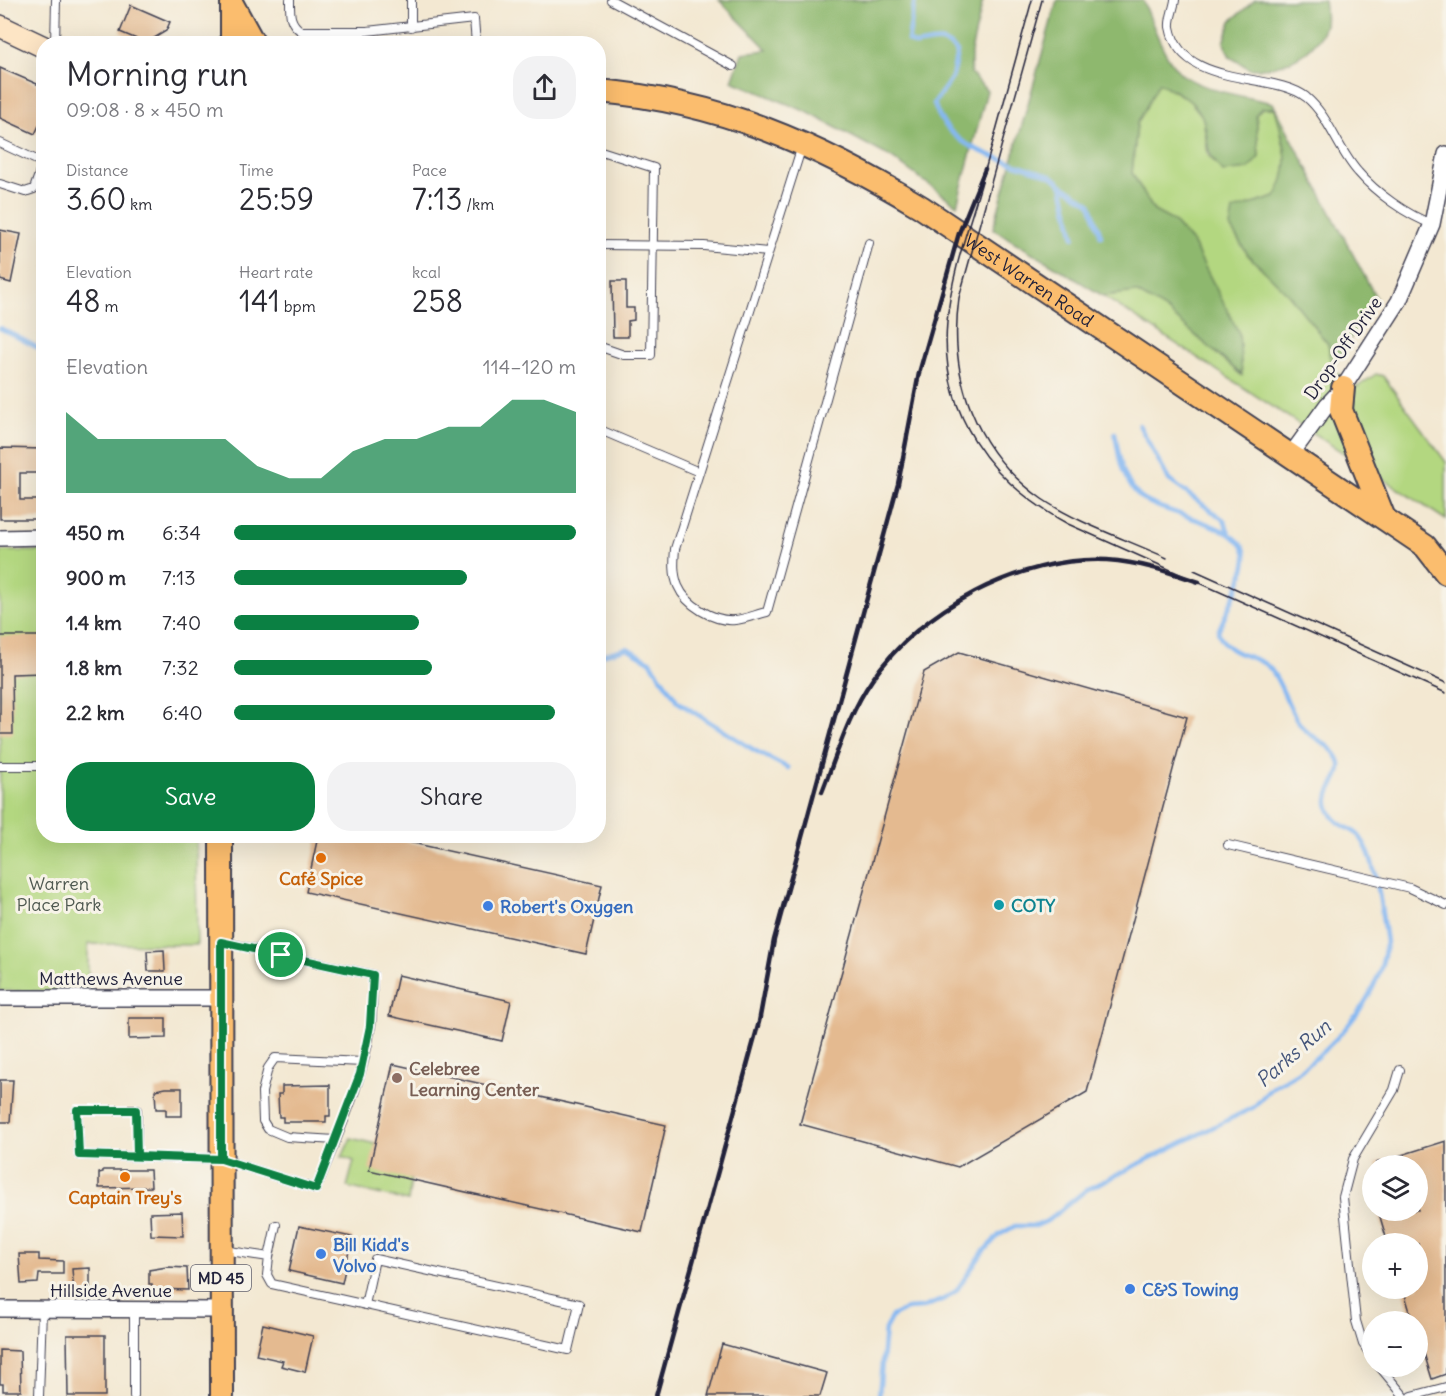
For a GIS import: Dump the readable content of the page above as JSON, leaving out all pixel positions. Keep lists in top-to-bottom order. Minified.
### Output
{"streets":{"main road":["West Warren Road","MD 45"],"street":["Drop-Off Drive","Matthews Avenue","Hillside Avenue"]},"crossings":[["West Warren Road","Drop-Off Drive"],["Matthews Avenue","MD 45"],["MD 45","Hillside Avenue"]],"water":["Parks Run"],"parks":["Warren Place Park"],"places":["Café Spice","COTY","Robert's Oxygen","Celebree Learning Center","Captain Trey's","Bill Kidd's Volvo","C&S Towing"],"page":{"heading":["Morning run","09:08 · 8 × 450 m"],"stats":[["Distance","3.60 km"],["Time","25:59"],["Pace","7:13 /km"],["Elevation","48 m"],["Heart rate","141 bpm"],["kcal","258"]],"chart":["Elevation","114–120 m"],"list":[{"name":"450 m","note":"6:34"},{"name":"900 m","note":"7:13"},{"name":"1.4 km","note":"7:40"},{"name":"1.8 km","note":"7:32"},{"name":"2.2 km","note":"6:40"}],"buttons":["Save","Share"],"map_buttons":["+","−"]}}
